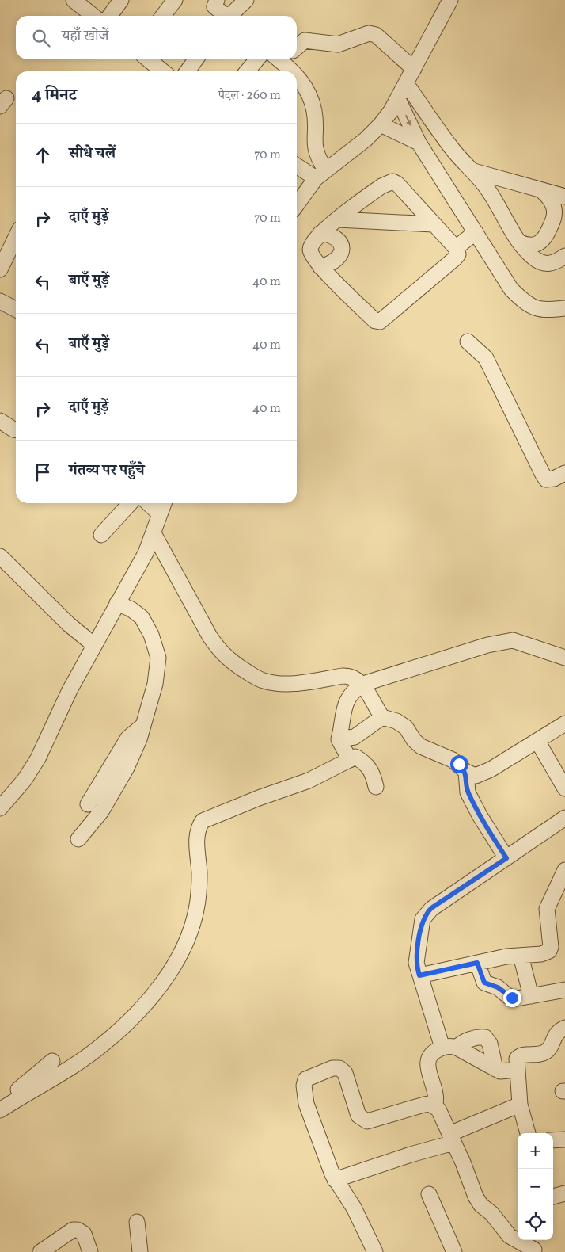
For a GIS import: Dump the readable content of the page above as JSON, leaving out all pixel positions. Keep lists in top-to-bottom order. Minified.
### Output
{"page":{"search":"यहाँ खोजें","heading":["4 मिनट","पैदल · 260 m"],"list":[["सीधे चलें","70 m"],["दाएँ मुड़ें","70 m"],["बाएँ मुड़ें","40 m"],["बाएँ मुड़ें","40 m"],["दाएँ मुड़ें","40 m"],"गंतव्य पर पहुँचे"],"map_buttons":["+","−"]}}
